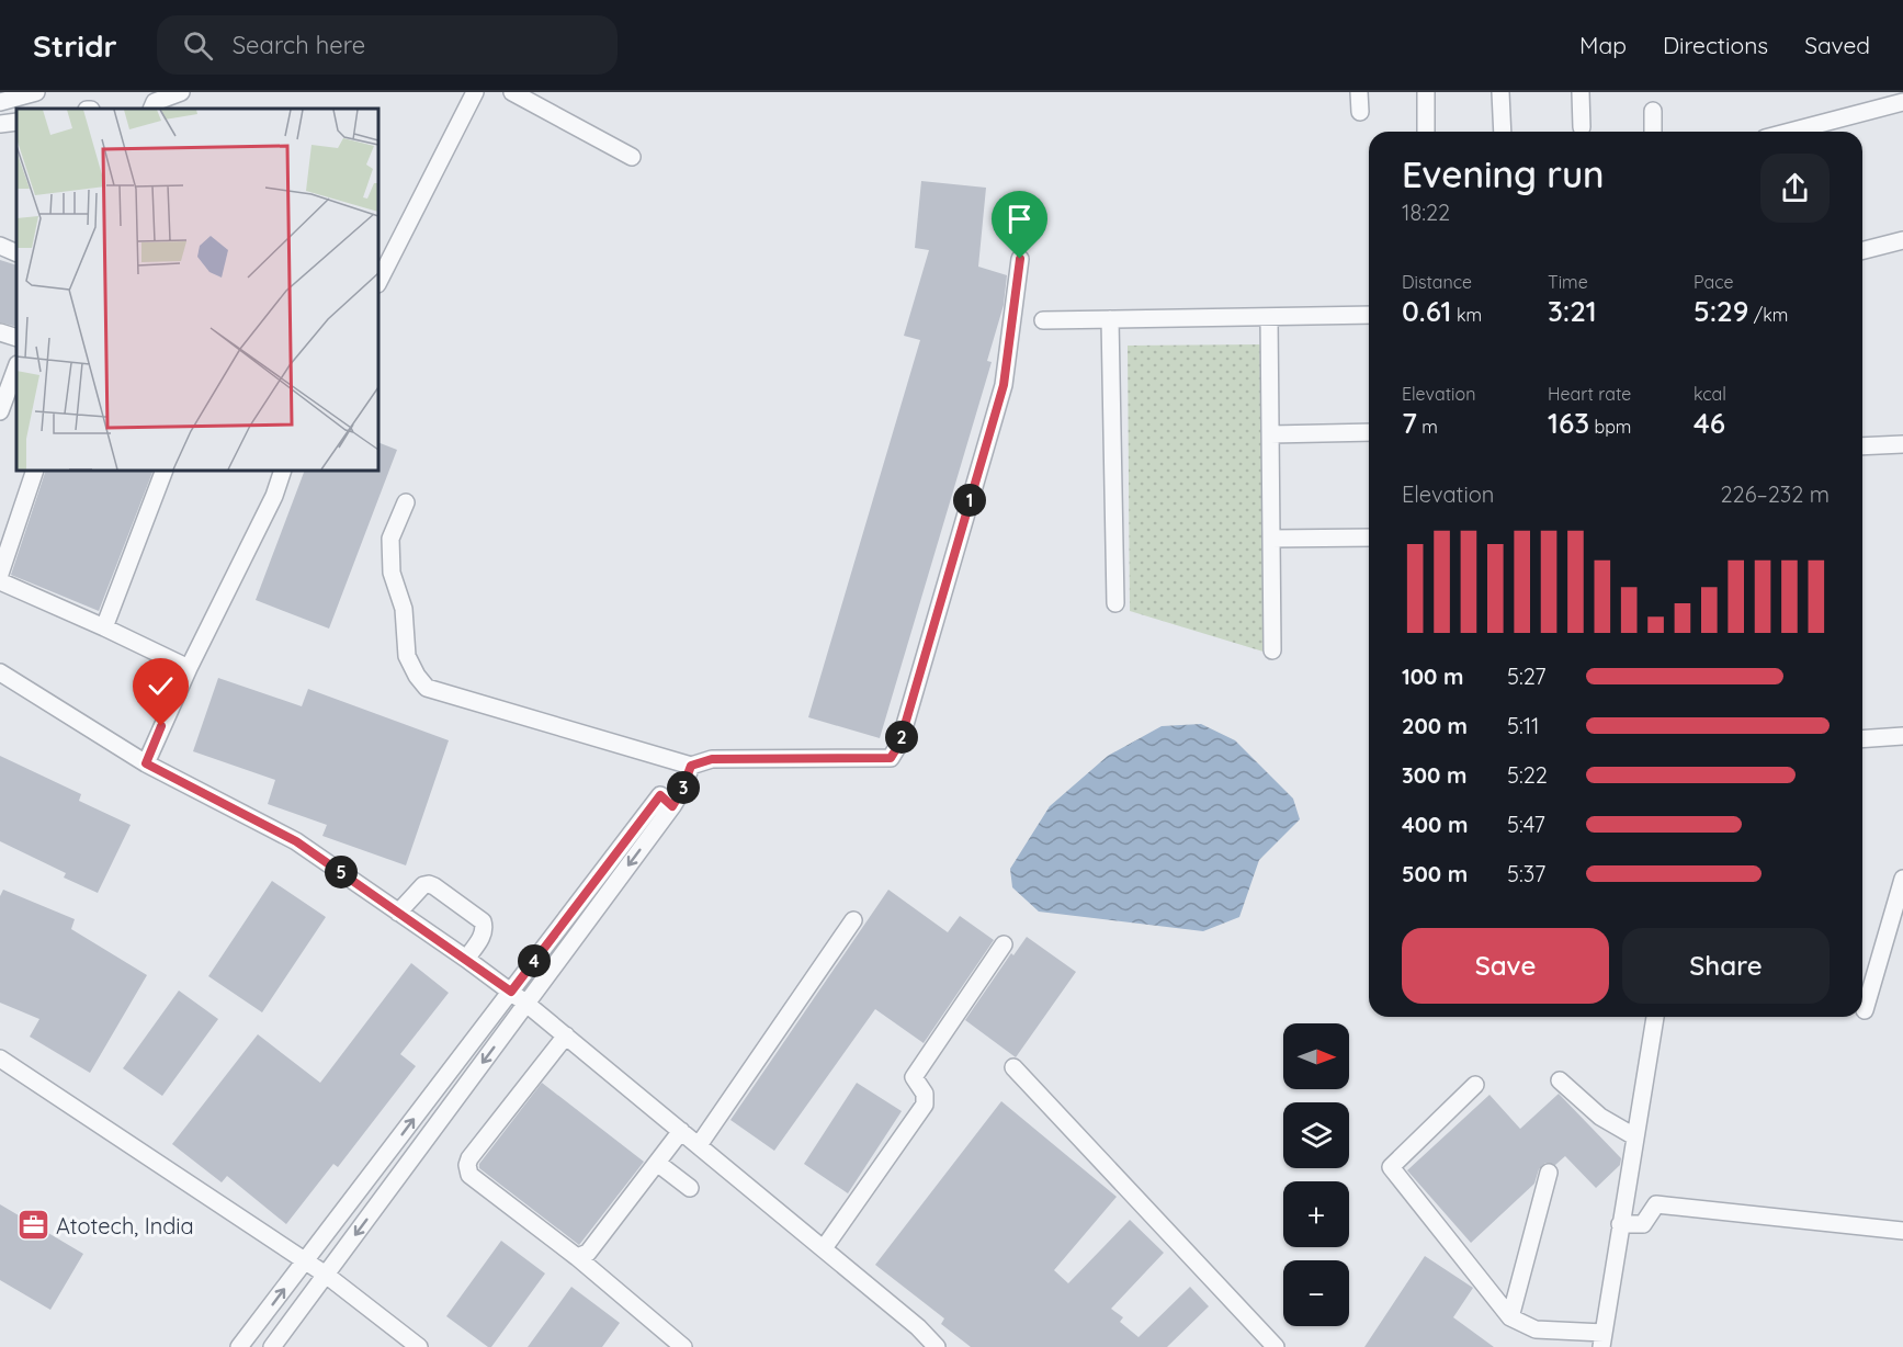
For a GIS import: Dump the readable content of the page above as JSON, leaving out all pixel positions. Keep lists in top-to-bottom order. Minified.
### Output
{"places":{"office":["Atotech, India"]},"north":"right","page":{"header":"Stridr","search":"Search here","nav":["Map","Directions","Saved"],"heading":["Evening run","18:22"],"stats":[["Distance","0.61 km"],["Time","3:21"],["Pace","5:29 /km"],["Elevation","7 m"],["Heart rate","163 bpm"],["kcal","46"]],"chart":["Elevation","226–232 m"],"pins":["1","2","3","5","4"],"list":[{"name":"100 m","note":"5:27"},{"name":"200 m","note":"5:11"},{"name":"300 m","note":"5:22"},{"name":"400 m","note":"5:47"},{"name":"500 m","note":"5:37"}],"buttons":["Save","Share"],"map_buttons":["+","−"]}}
